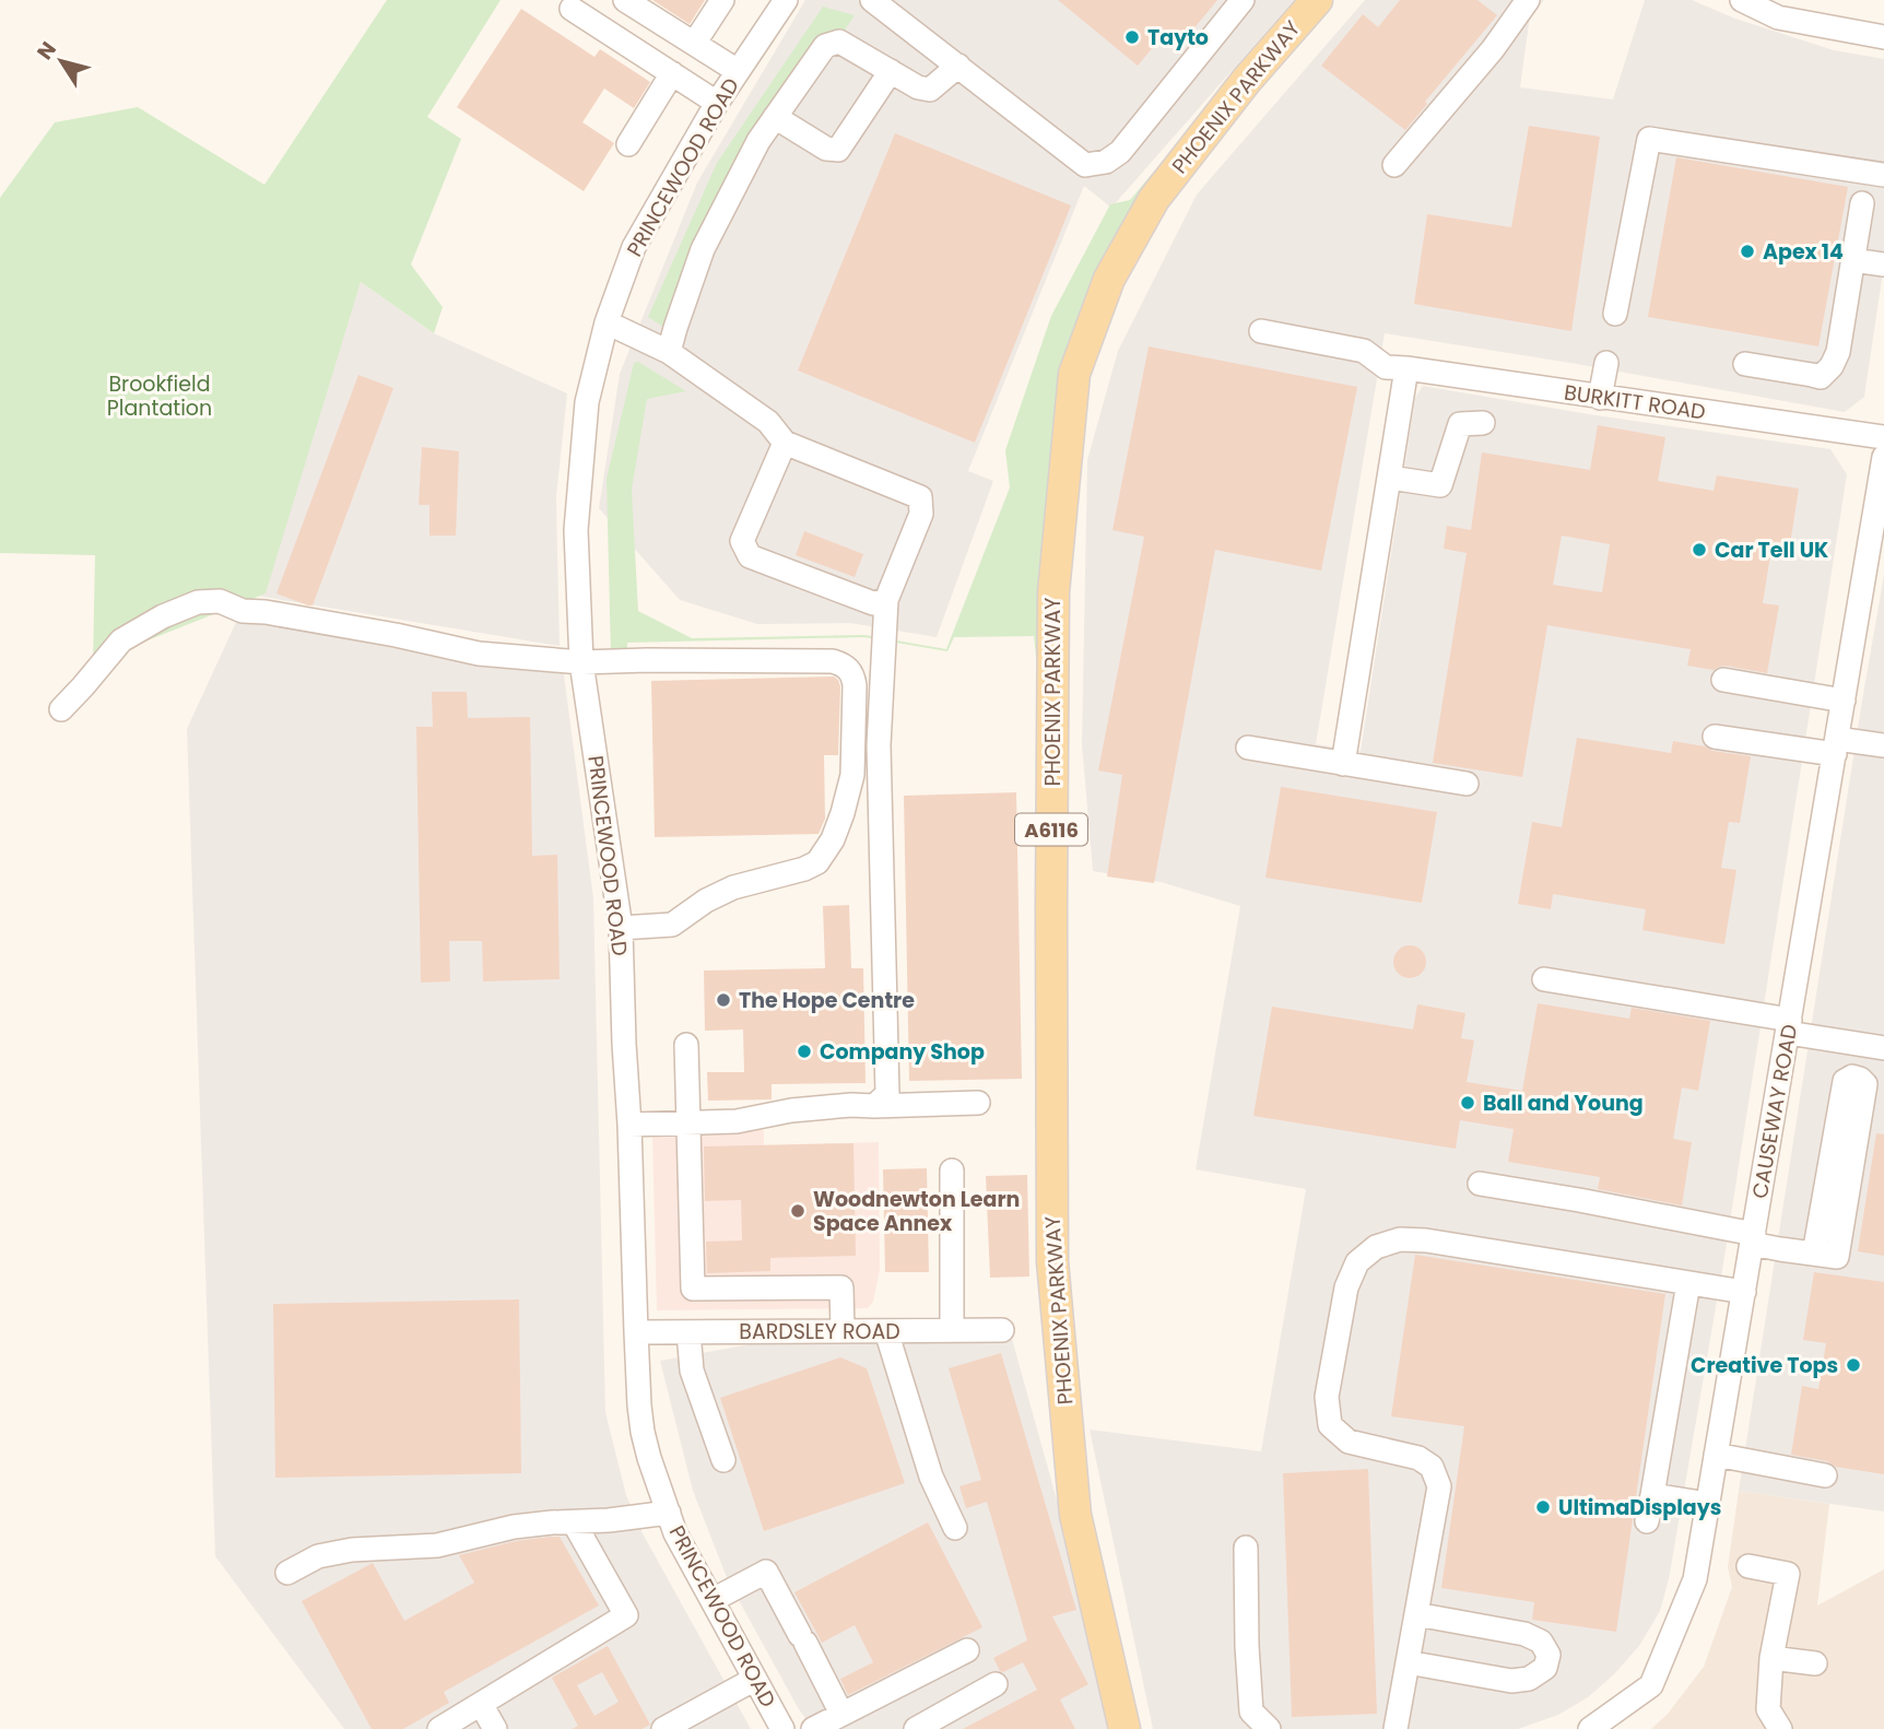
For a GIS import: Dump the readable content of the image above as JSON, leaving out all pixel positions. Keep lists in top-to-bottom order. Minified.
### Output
{"streets":{"main road":["PHOENIX PARKWAY","A6116"],"street":["PRINCEWOOD ROAD","BURKITT ROAD","CAUSEWAY ROAD","BARDSLEY ROAD"]},"crossings":[["PRINCEWOOD ROAD","BARDSLEY ROAD"]],"parks":["Brookfield Plantation"],"places":["Tayto","Apex 14","Car Tell UK","The Hope Centre","Company Shop","Ball and Young","Woodnewton Learn Space Annex","Creative Tops","UltimaDisplays"],"north":"top left"}
